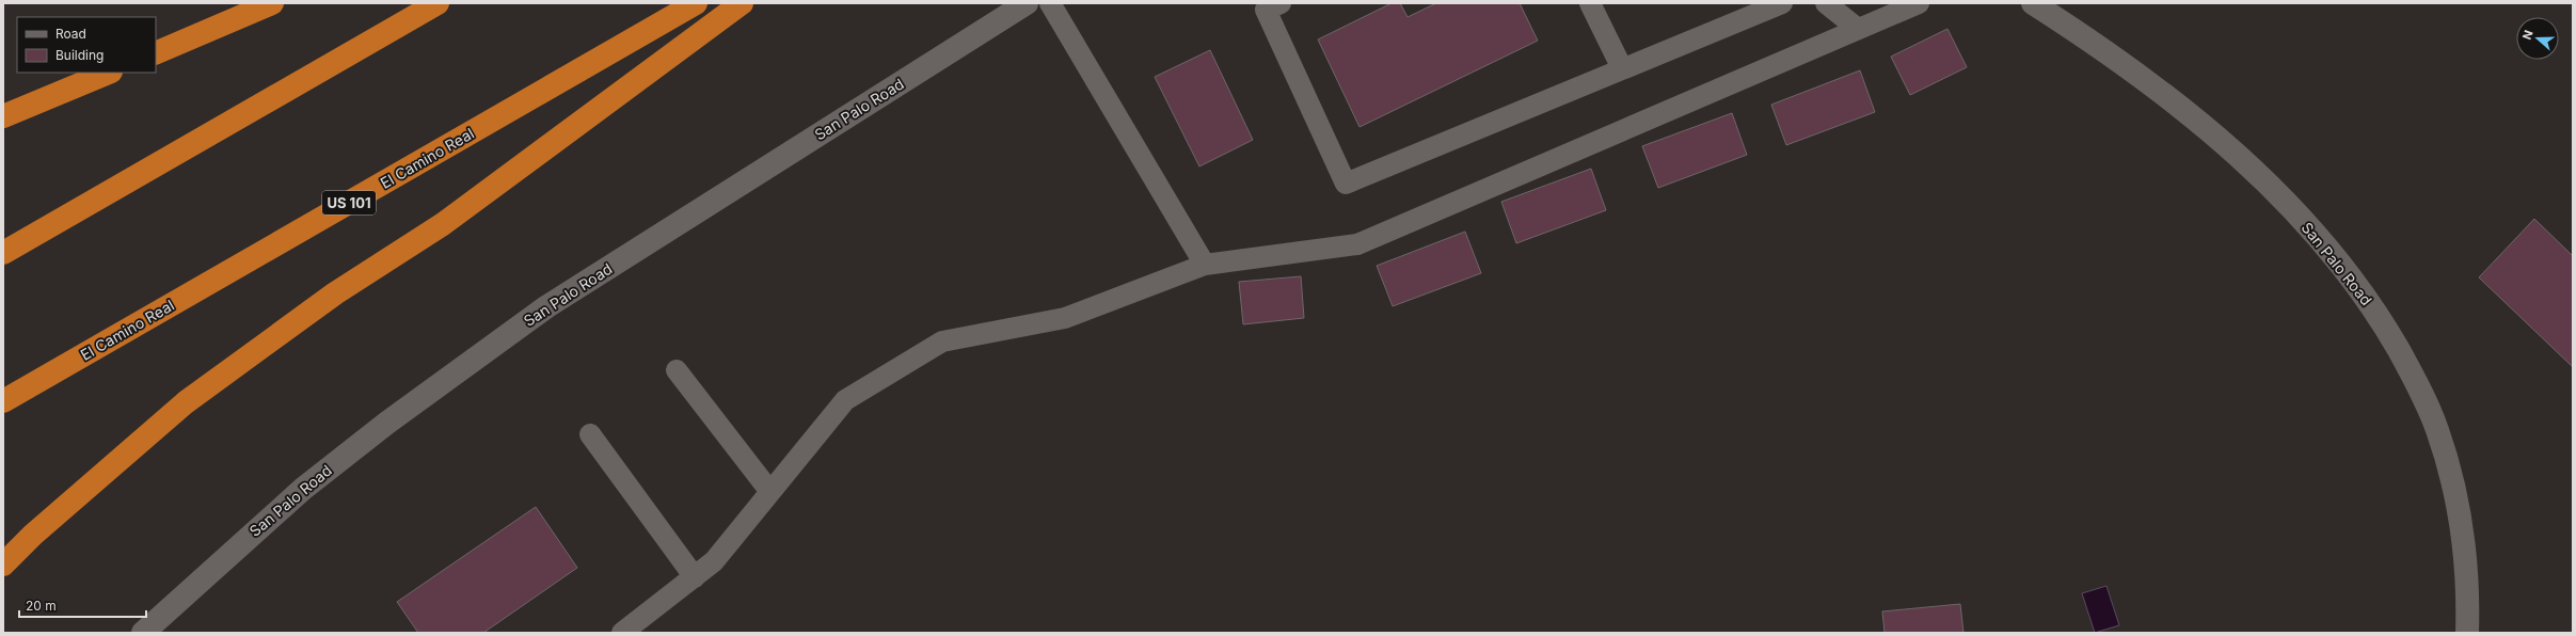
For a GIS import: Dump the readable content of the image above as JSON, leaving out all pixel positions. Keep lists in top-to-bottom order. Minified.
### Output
{"streets":{"highway":["El Camino Real","US 101"],"street":["San Palo Road"]},"legend":["Road","Building"],"scale_bar":"20 m","north":"left"}
